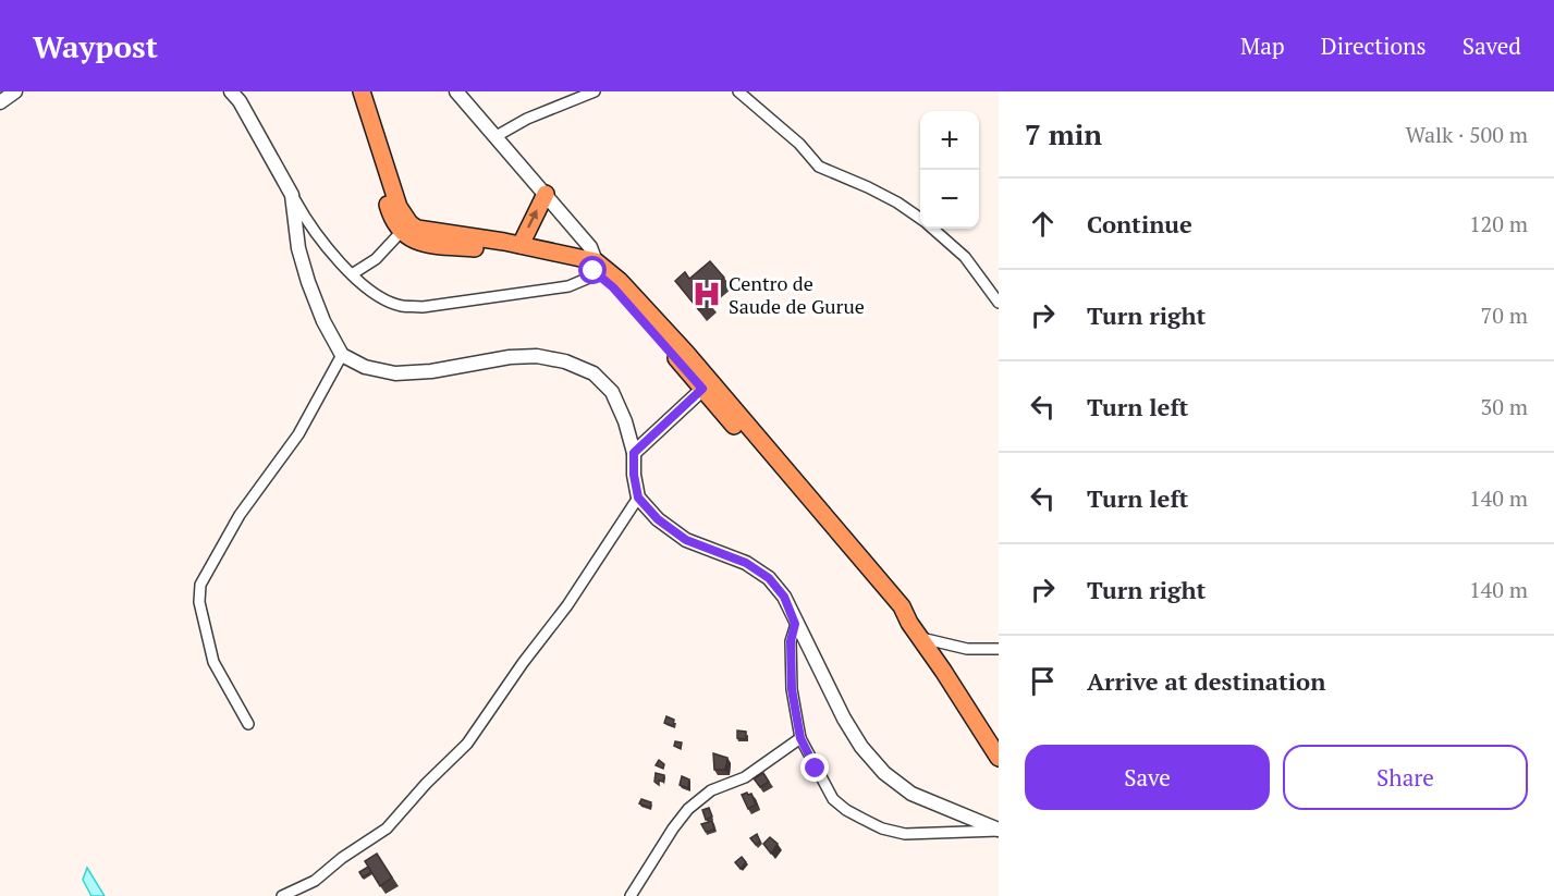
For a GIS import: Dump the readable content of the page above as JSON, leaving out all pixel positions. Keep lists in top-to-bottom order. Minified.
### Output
{"places":{"hospital":["Centro de Saude de Gurue"]},"page":{"header":"Waypost","nav":["Map","Directions","Saved"],"heading":["7 min","Walk · 500 m"],"map_buttons":["+","−"],"list":[["Continue","120 m"],["Turn right","70 m"],["Turn left","30 m"],["Turn left","140 m"],["Turn right","140 m"],"Arrive at destination"],"buttons":["Save","Share"]}}
